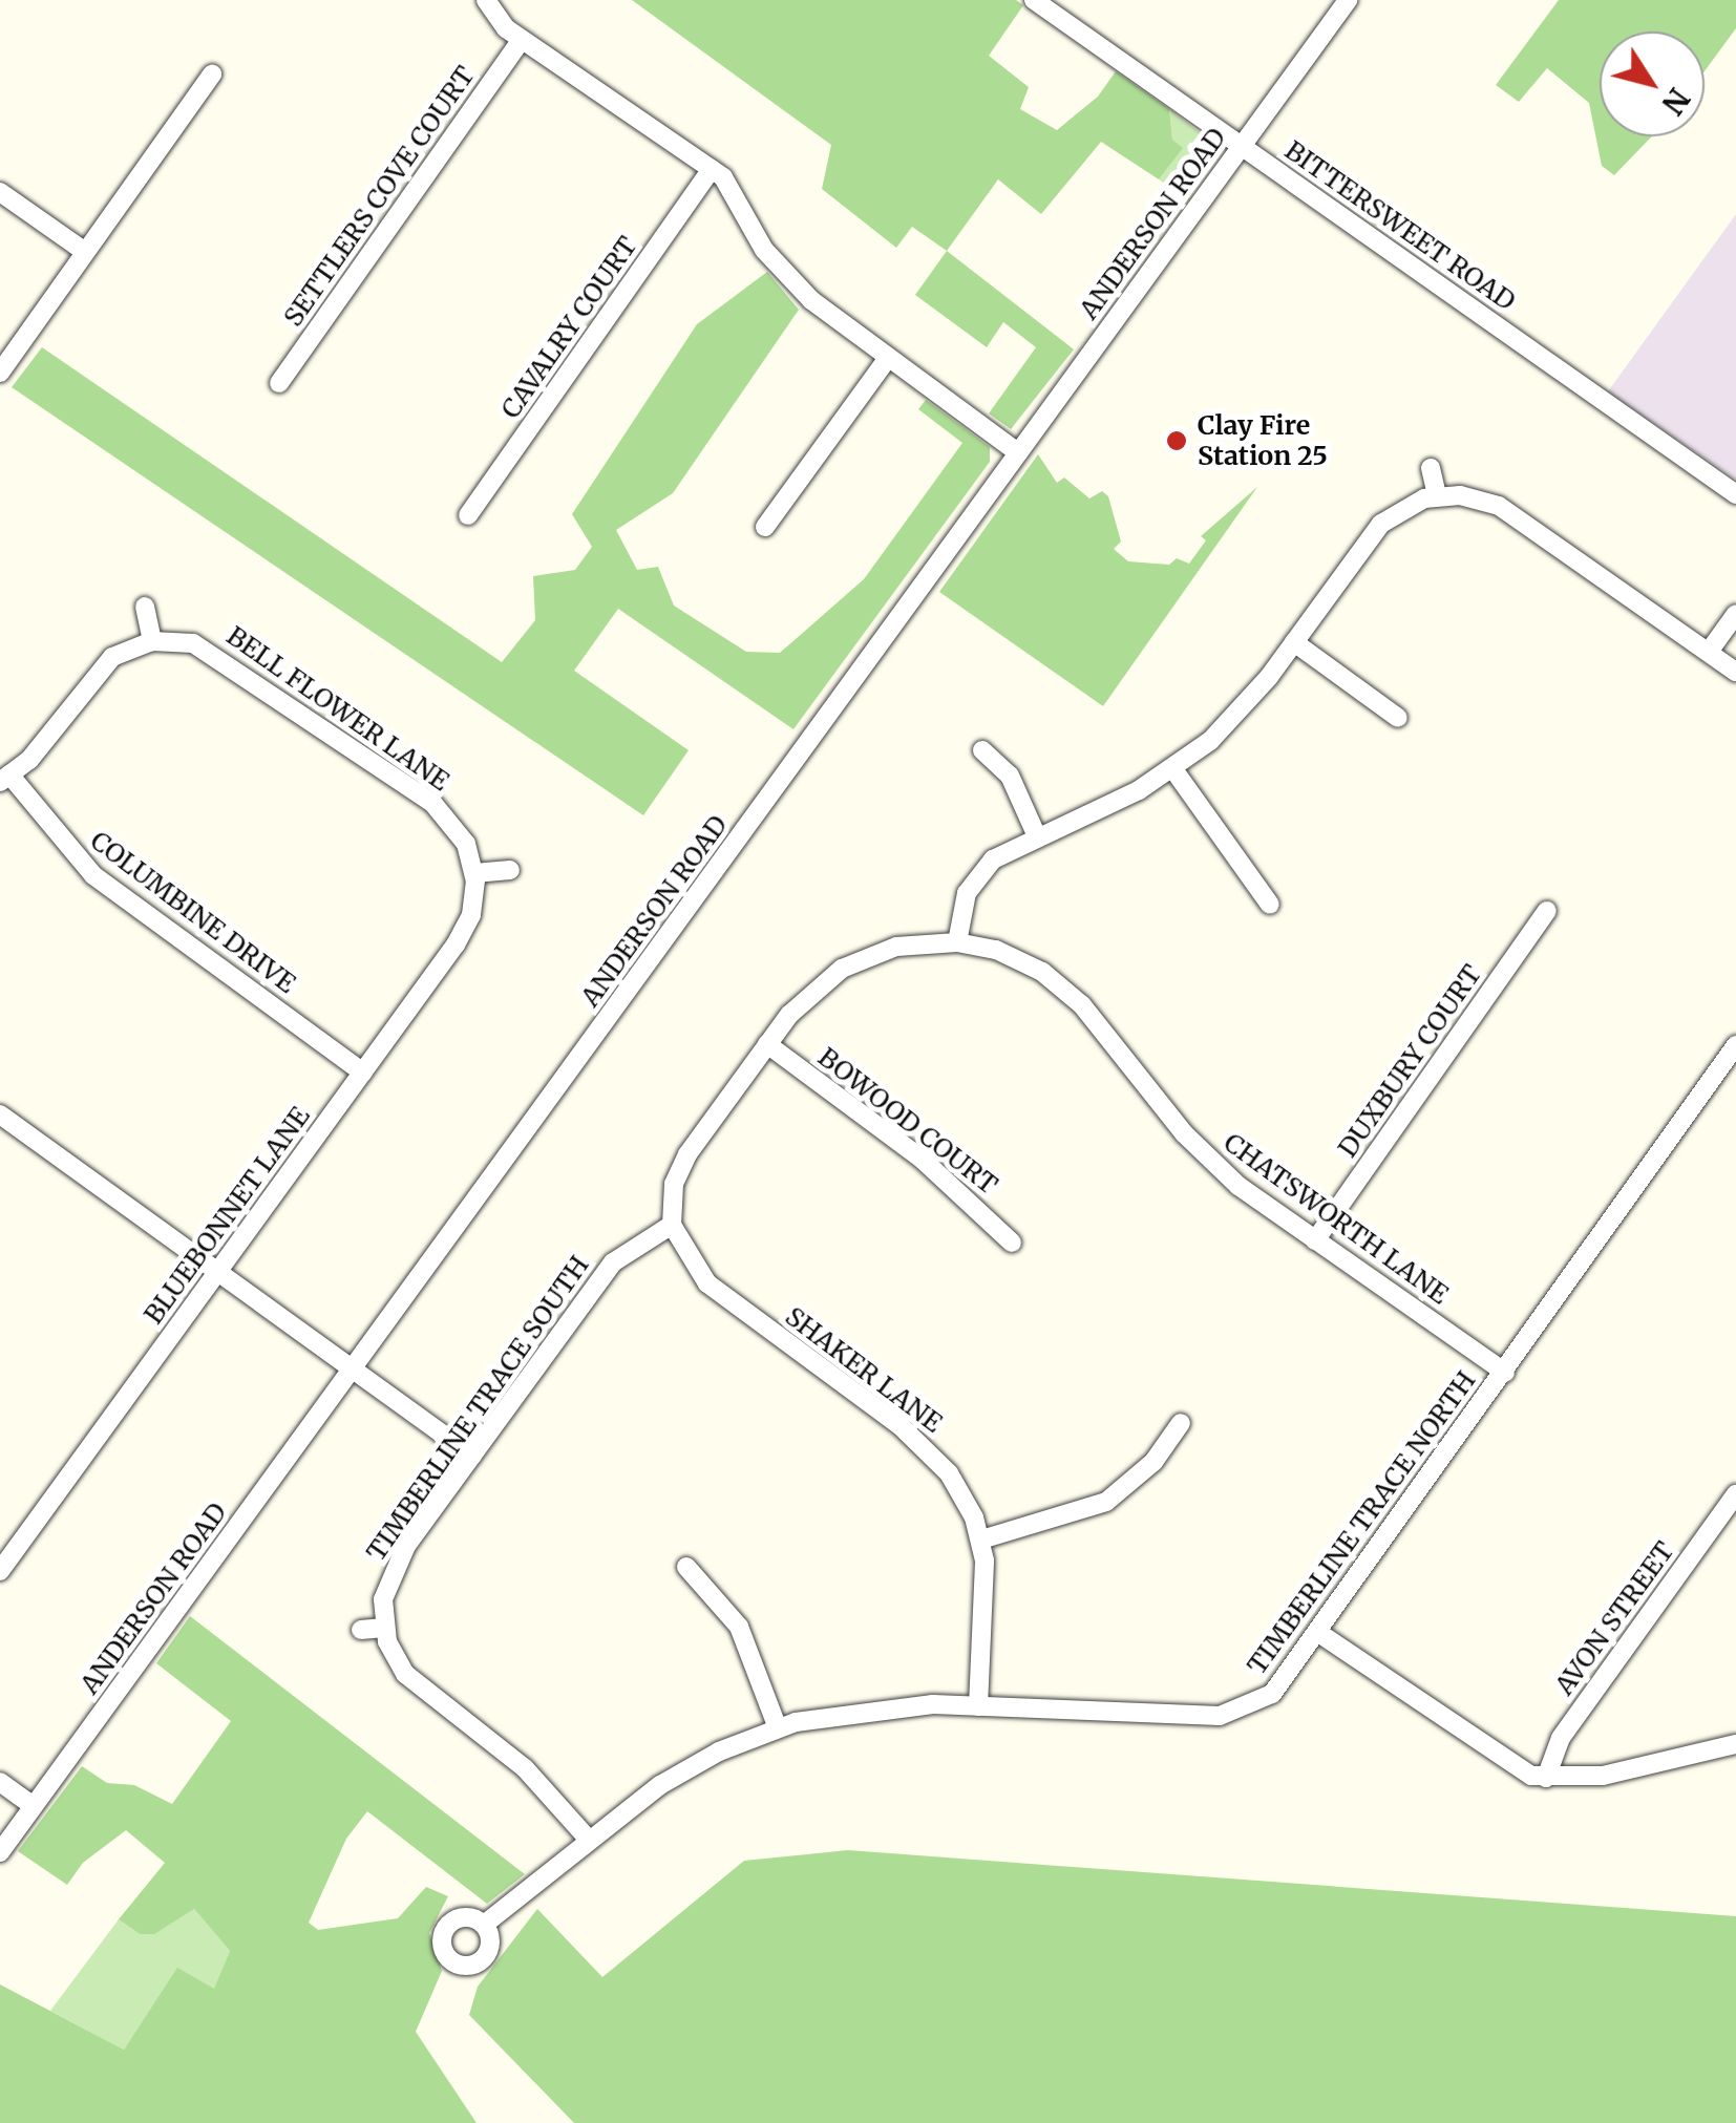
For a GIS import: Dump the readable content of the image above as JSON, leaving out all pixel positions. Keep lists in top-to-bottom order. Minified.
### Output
{"streets":{"street":["SETTLERS COVE COURT","ANDERSON ROAD","BITTERSWEET ROAD","CAVALRY COURT","BELL FLOWER LANE","COLUMBINE DRIVE","DUXBURY COURT","BOWOOD COURT","BLUEBONNET LANE","CHATSWORTH LANE","SHAKER LANE","TIMBERLINE TRACE SOUTH","TIMBERLINE TRACE NORTH","AVON STREET"]},"crossings":[["ANDERSON ROAD","BITTERSWEET ROAD"],["BELL FLOWER LANE","BLUEBONNET LANE"],["COLUMBINE DRIVE","BLUEBONNET LANE"],["DUXBURY COURT","CHATSWORTH LANE"],["CHATSWORTH LANE","TIMBERLINE TRACE NORTH"],["SHAKER LANE","TIMBERLINE TRACE SOUTH"],["SHAKER LANE","TIMBERLINE TRACE NORTH"]],"places":["Clay Fire Station 25"],"north":"bottom right"}
